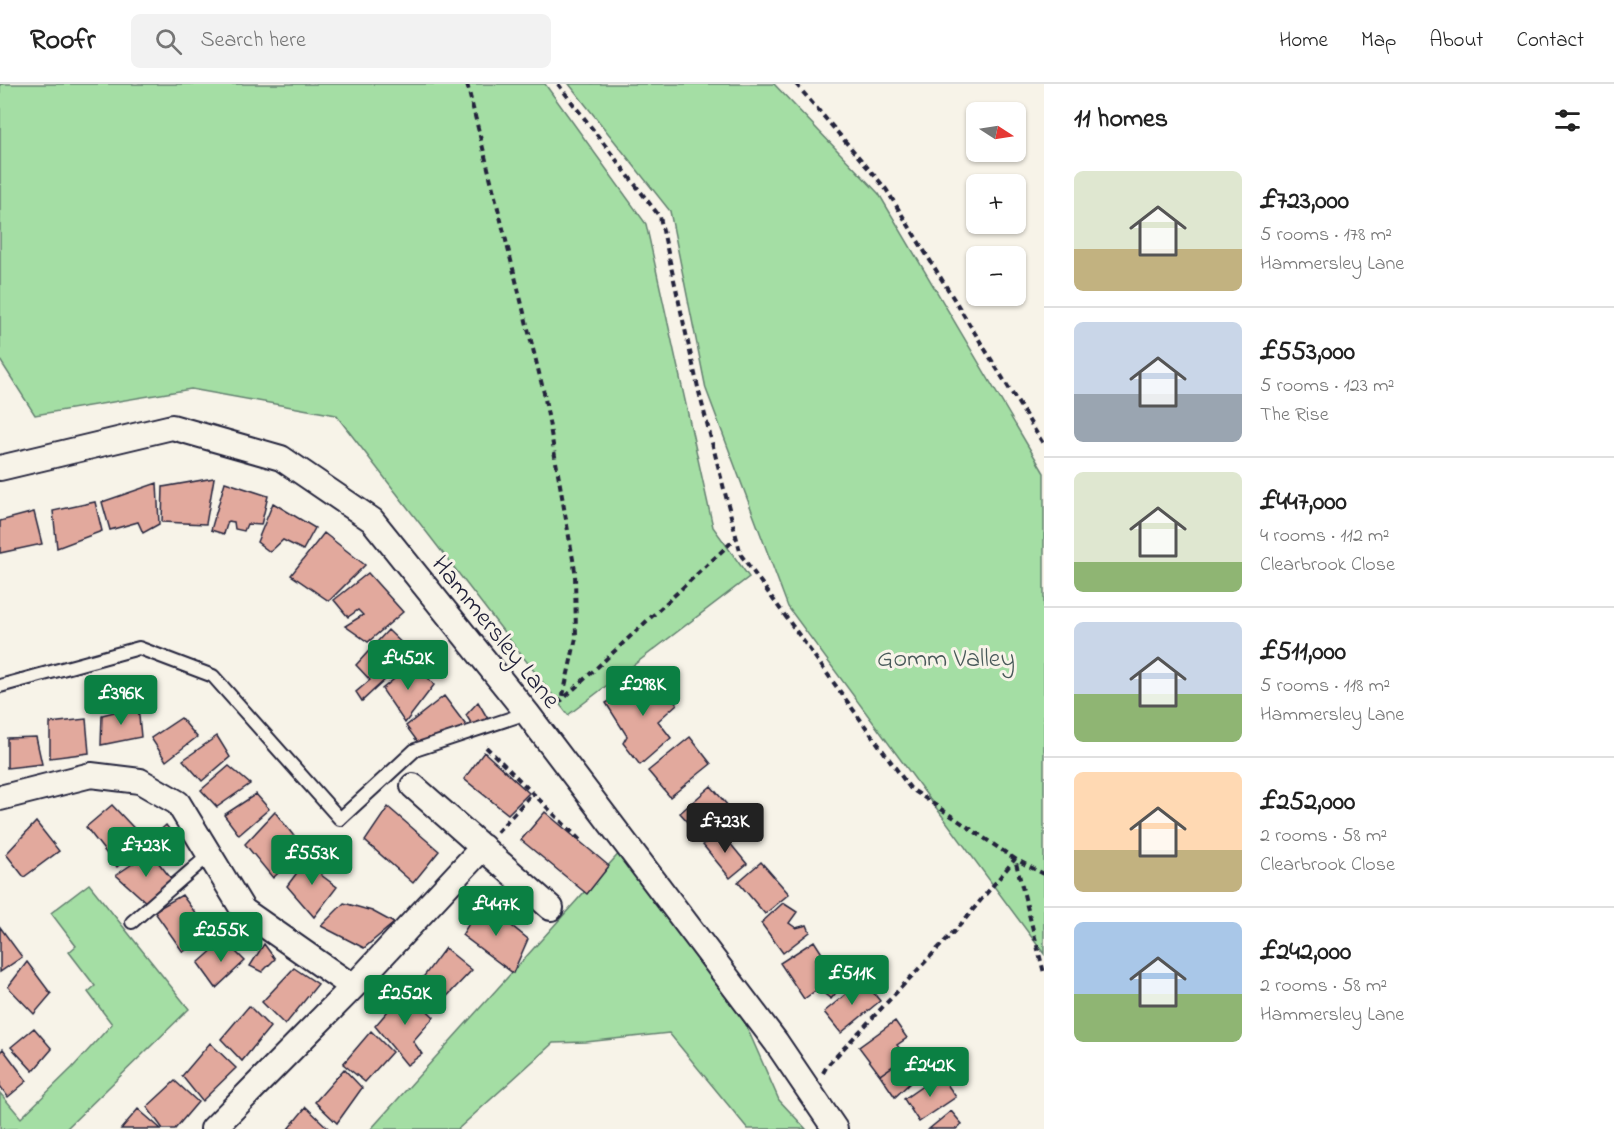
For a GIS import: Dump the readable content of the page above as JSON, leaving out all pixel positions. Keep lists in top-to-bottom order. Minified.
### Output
{"streets":{"street":["Hammersley Lane"]},"parks":["Gomm Valley"],"north":"right","page":{"header":"Roofr","search":"Search here","nav":["Home","Map","About","Contact"],"heading":"11 homes","map_buttons":["+","−"],"list":[{"name":"£723,000","note":"5 rooms · 178 m² · Hammersley Lane"},{"name":"£553,000","note":"5 rooms · 123 m² · The Rise"},{"name":"£447,000","note":"4 rooms · 112 m² · Clearbrook Close"},{"name":"£511,000","note":"5 rooms · 118 m² · Hammersley Lane"},{"name":"£252,000","note":"2 rooms · 58 m² · Clearbrook Close"},{"name":"£242,000","note":"2 rooms · 58 m² · Hammersley Lane"}],"price":["£452K","£298K","£396K","£723K","£723K","£553K","£447K","£255K","£511K","£252K","£242K"]}}
